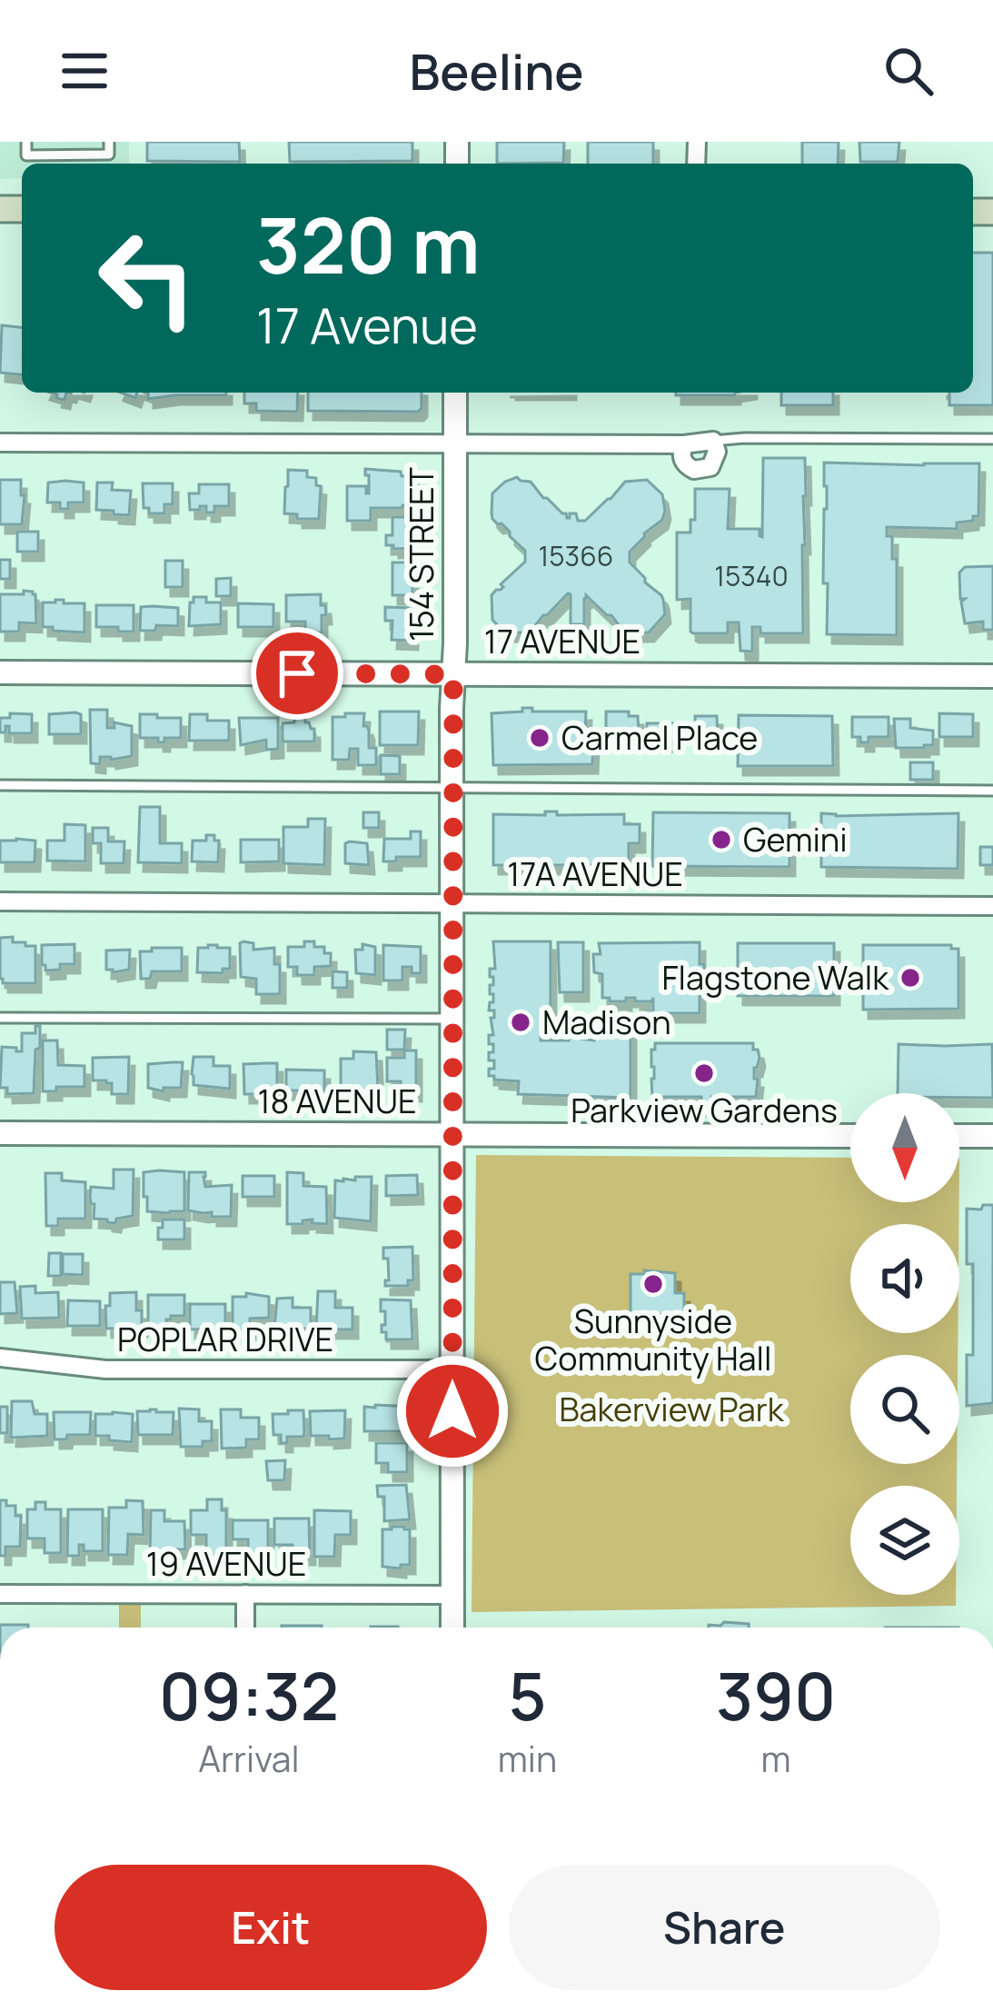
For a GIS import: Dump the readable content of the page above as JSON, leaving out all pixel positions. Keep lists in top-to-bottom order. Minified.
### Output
{"streets":{"street":["154 STREET","17 AVENUE","17A AVENUE","18 AVENUE","POPLAR DRIVE","19 AVENUE"]},"crossings":[["154 STREET","17 AVENUE"],["154 STREET","17A AVENUE"],["154 STREET","18 AVENUE"],["154 STREET","POPLAR DRIVE"],["154 STREET","19 AVENUE"]],"parks":["Bakerview Park"],"places":["Carmel Place","Gemini","Flagstone Walk","Madison","Parkview Gardens","Sunnyside Community Hall"],"house_numbers":["15366","15340"],"north":"bottom","page":{"header":"Beeline","turn":["320 m","17 Avenue"],"eta":["09:32","Arrival","5","min","390","m"],"buttons":["Exit","Share"]}}
